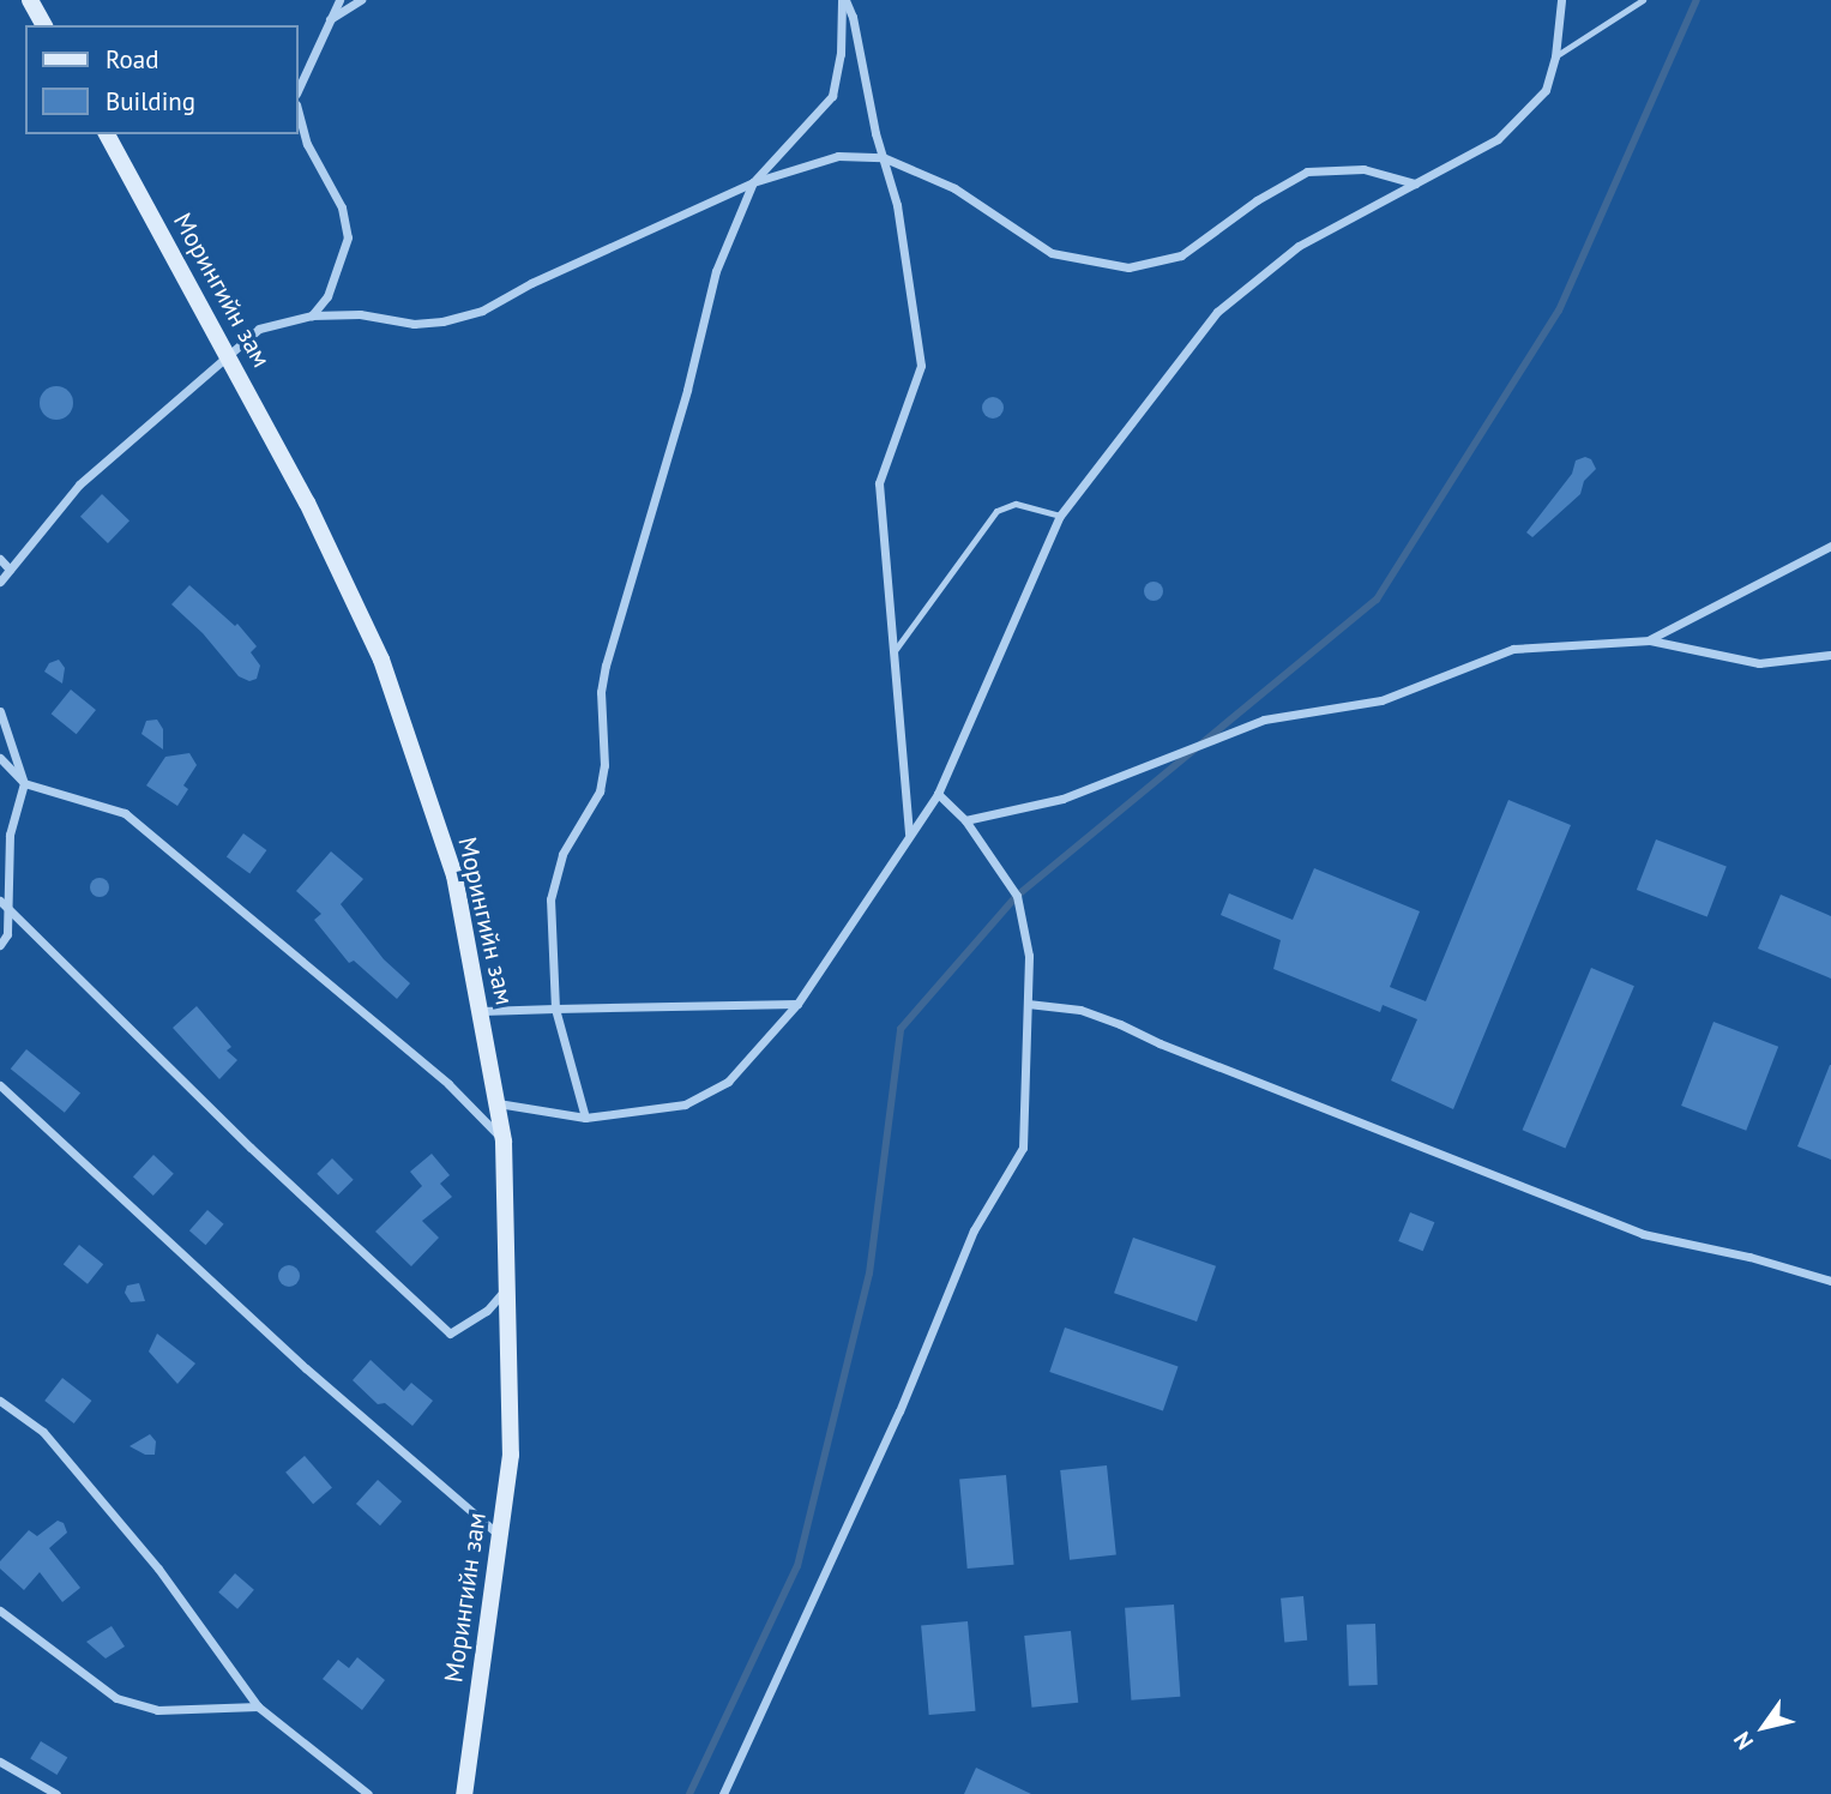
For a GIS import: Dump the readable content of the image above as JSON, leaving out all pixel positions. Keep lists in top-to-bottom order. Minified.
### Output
{"streets":{"main road":["Морингийн зам"]},"legend":["Road","Building"],"north":"bottom left"}
